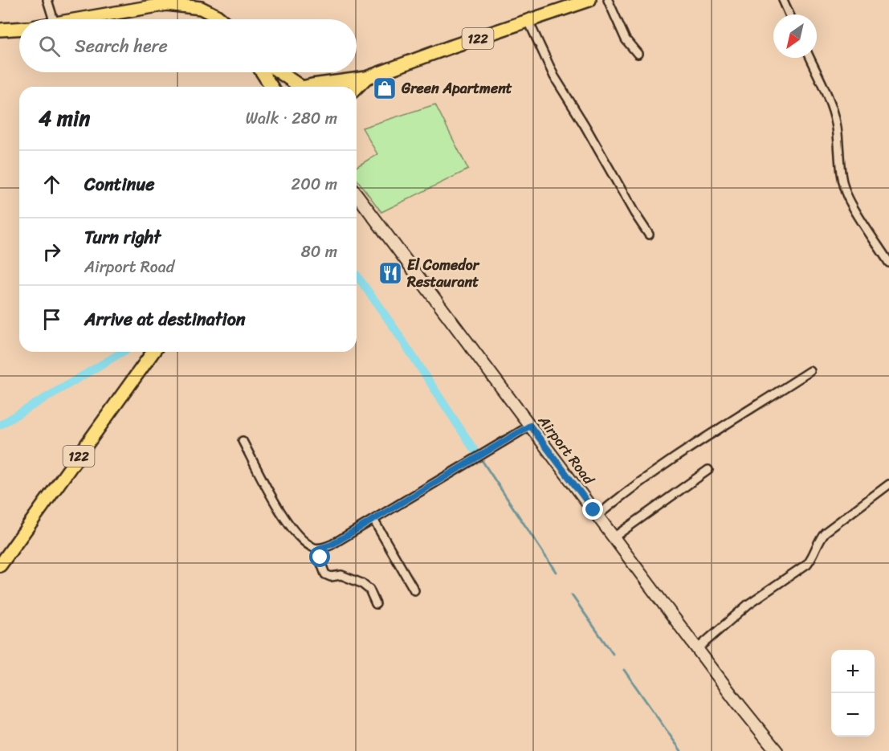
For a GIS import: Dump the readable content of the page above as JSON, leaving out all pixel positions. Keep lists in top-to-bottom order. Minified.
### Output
{"streets":{"main road":["122","Airport Road"]},"places":{"shop":["Green Apartment"],"restaurant":["El Comedor Restaurant"]},"north":"bottom left","page":{"search":"Search here","heading":["4 min","Walk · 280 m"],"list":[["Continue","200 m"],["Turn right","Airport Road","80 m"],"Arrive at destination"],"map_buttons":["+","−"]}}
